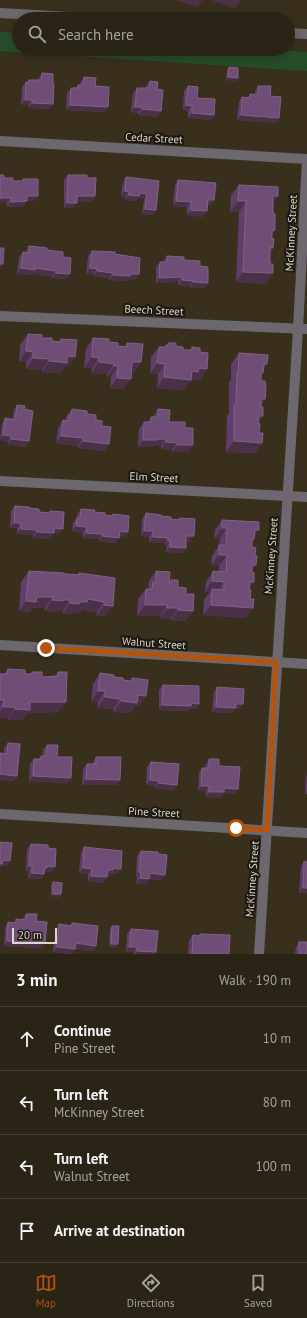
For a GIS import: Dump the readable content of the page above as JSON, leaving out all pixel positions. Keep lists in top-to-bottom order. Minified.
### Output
{"streets":{"street":["Cedar Street","McKinney Street","Beech Street","Elm Street","Walnut Street","Pine Street"]},"crossings":[["Cedar Street","McKinney Street"],["McKinney Street","Beech Street"],["McKinney Street","Elm Street"],["McKinney Street","Walnut Street"],["McKinney Street","Pine Street"]],"scale_bar":"20 m","page":{"search":"Search here","scale":"20 m","heading":["3 min","Walk · 190 m"],"list":[["Continue","Pine Street","10 m"],["Turn left","McKinney Street","80 m"],["Turn left","Walnut Street","100 m"],"Arrive at destination"],"nav":["Map","Directions","Saved"]}}
